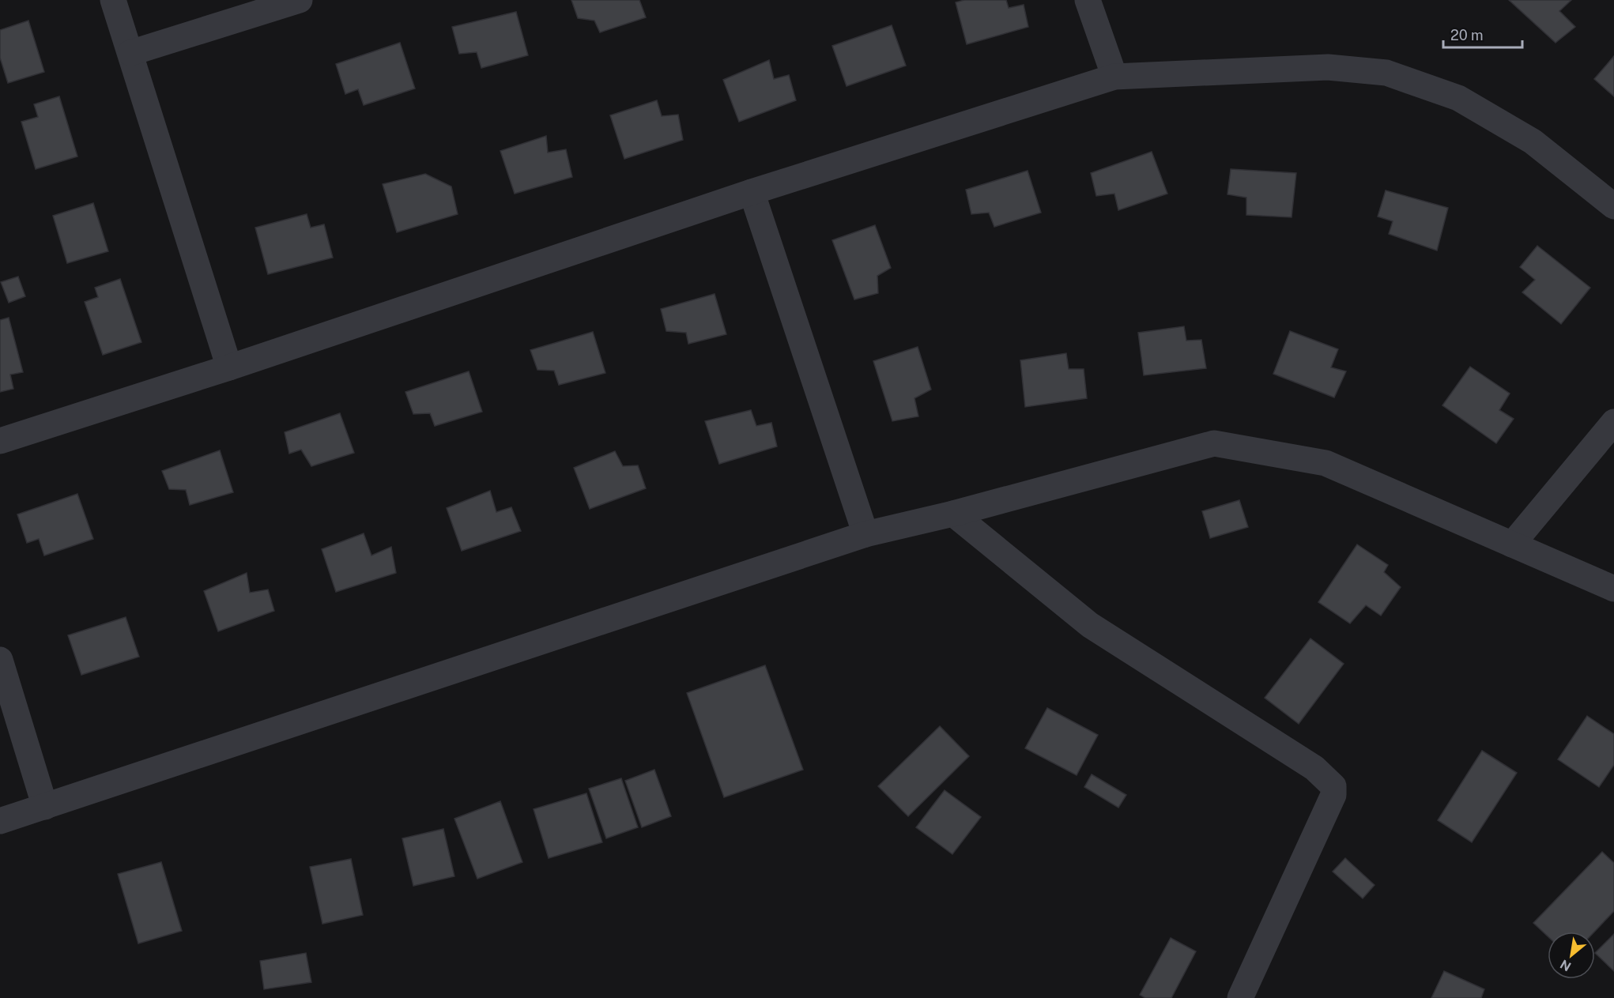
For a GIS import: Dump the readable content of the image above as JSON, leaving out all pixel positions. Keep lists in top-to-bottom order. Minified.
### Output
{"scale_bar":"20 m","north":"bottom left"}
